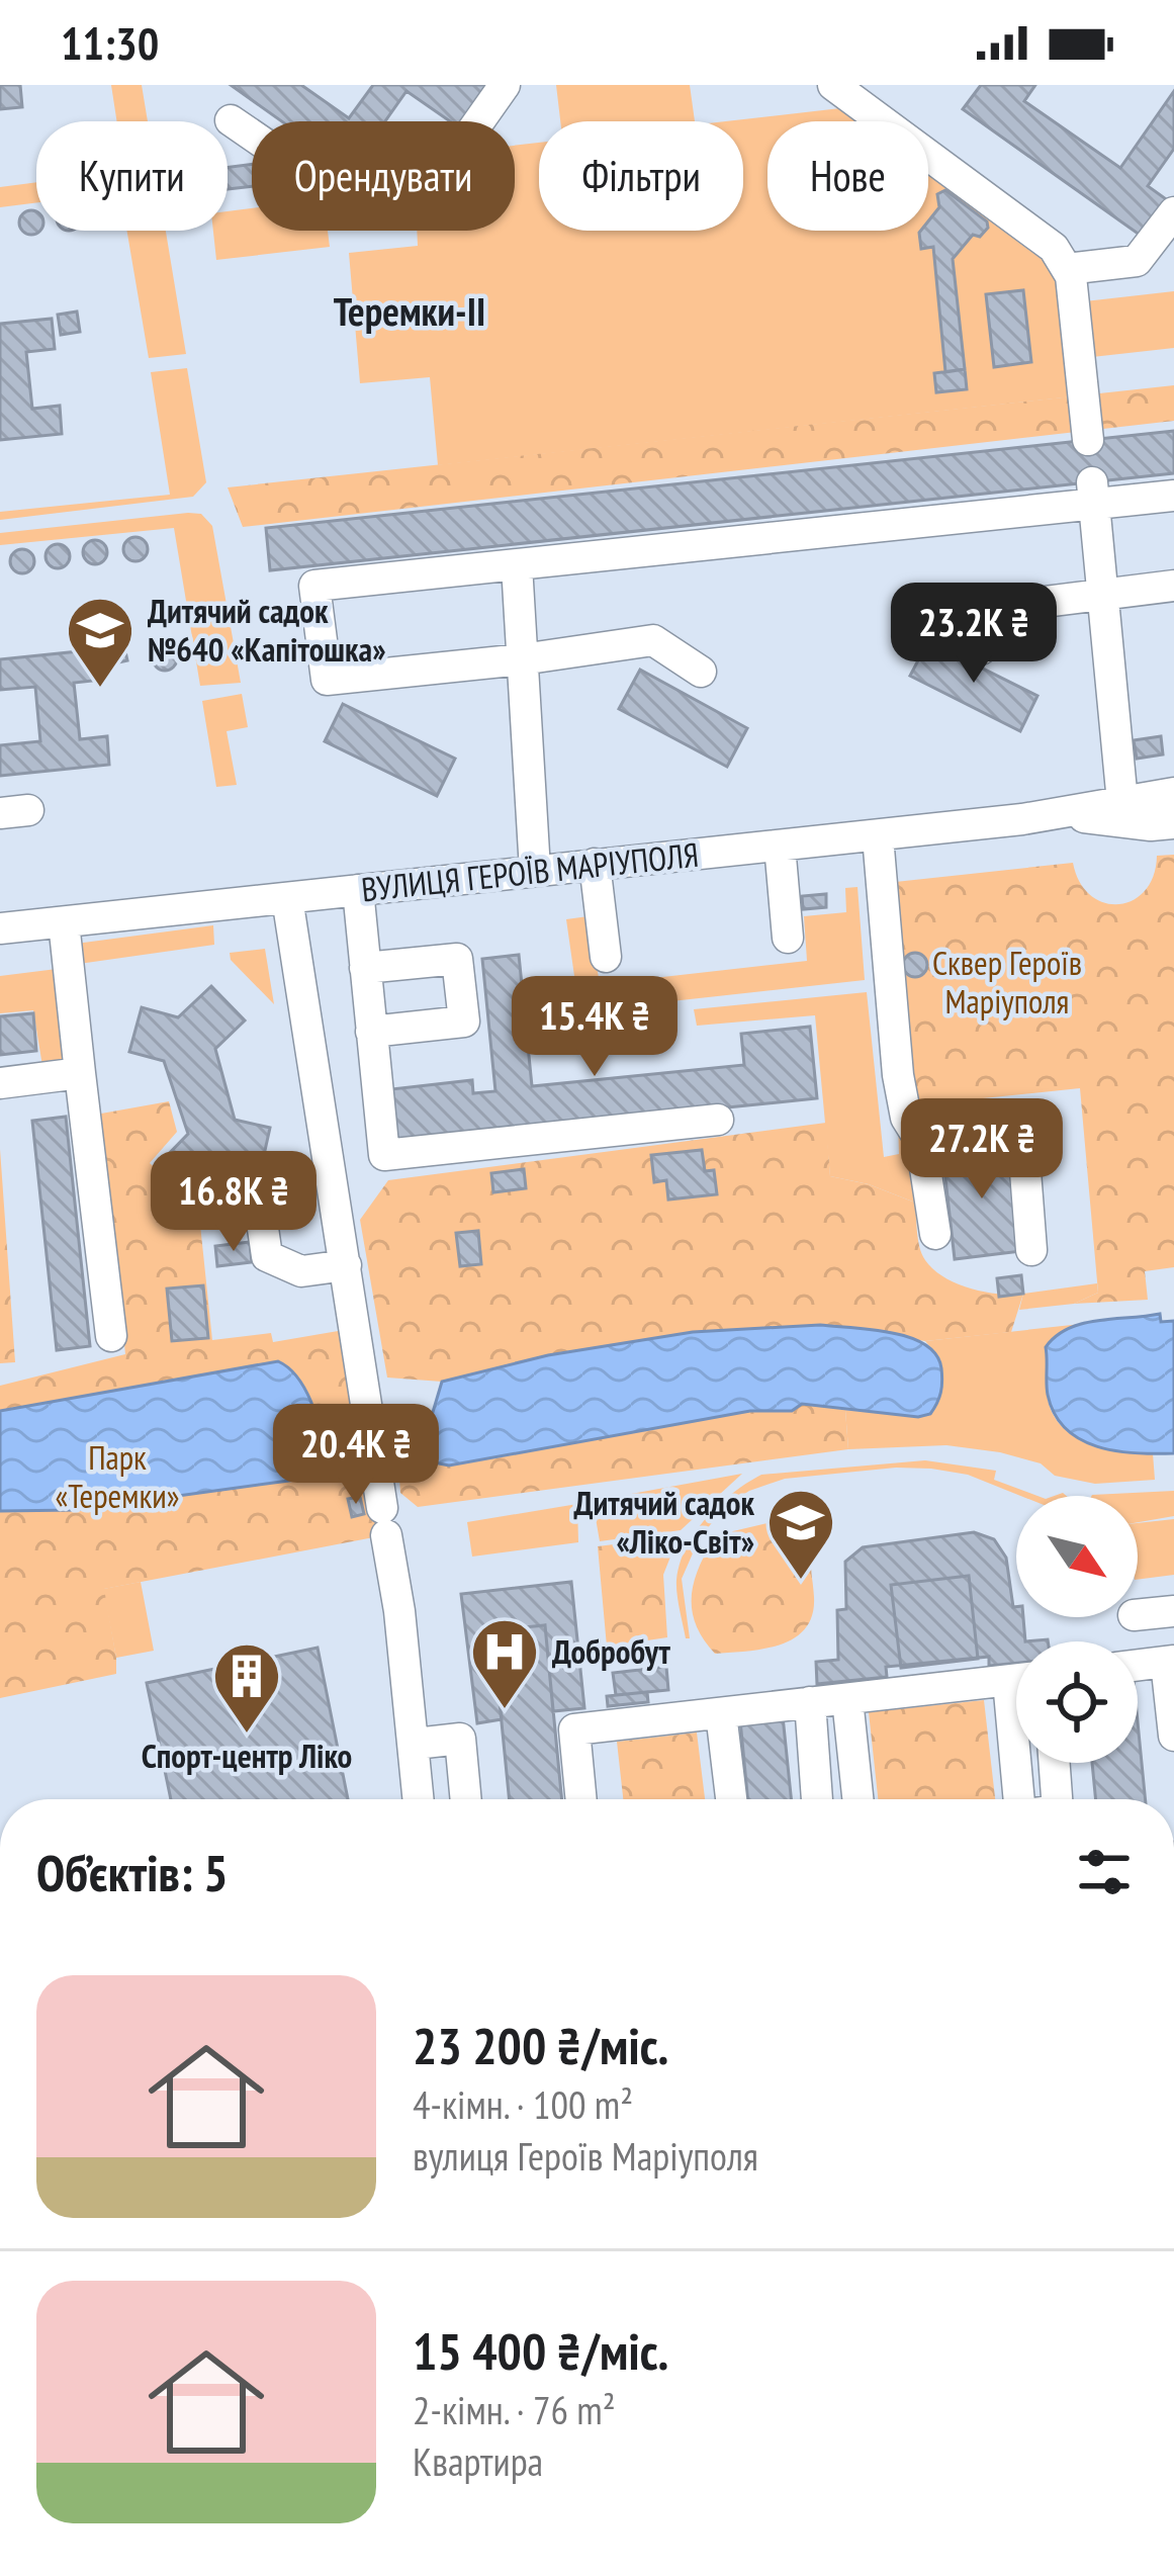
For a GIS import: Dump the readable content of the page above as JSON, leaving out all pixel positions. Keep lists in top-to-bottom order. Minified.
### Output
{"streets":{"street":["ВУЛИЦЯ ГЕРОЇВ МАРІУПОЛЯ"]},"districts":["Теремки-ІІ"],"parks":["Сквер Героїв Маріуполя","Парк «Теремки»"],"places":{"school or university":["Дитячий садок №640 «Капітошка»","Дитячий садок «Ліко-Світ»"],"hospital":["Добробут"],"building":["Спорт-центр Ліко"]},"north":"bottom right","page":{"status":"11:30","chip":["Купити","Орендувати","Фільтри","Нове"],"price":["23.2K ₴","15.4K ₴","27.2K ₴","16.8K ₴","20.4K ₴"],"heading":"Об’єктів: 5","list":[{"name":"23 200 ₴/міс.","note":"4-кімн. · 100 m² · вулиця Героїв Маріуполя"},{"name":"15 400 ₴/міс.","note":"2-кімн. · 76 m² · Квартира"}]}}
